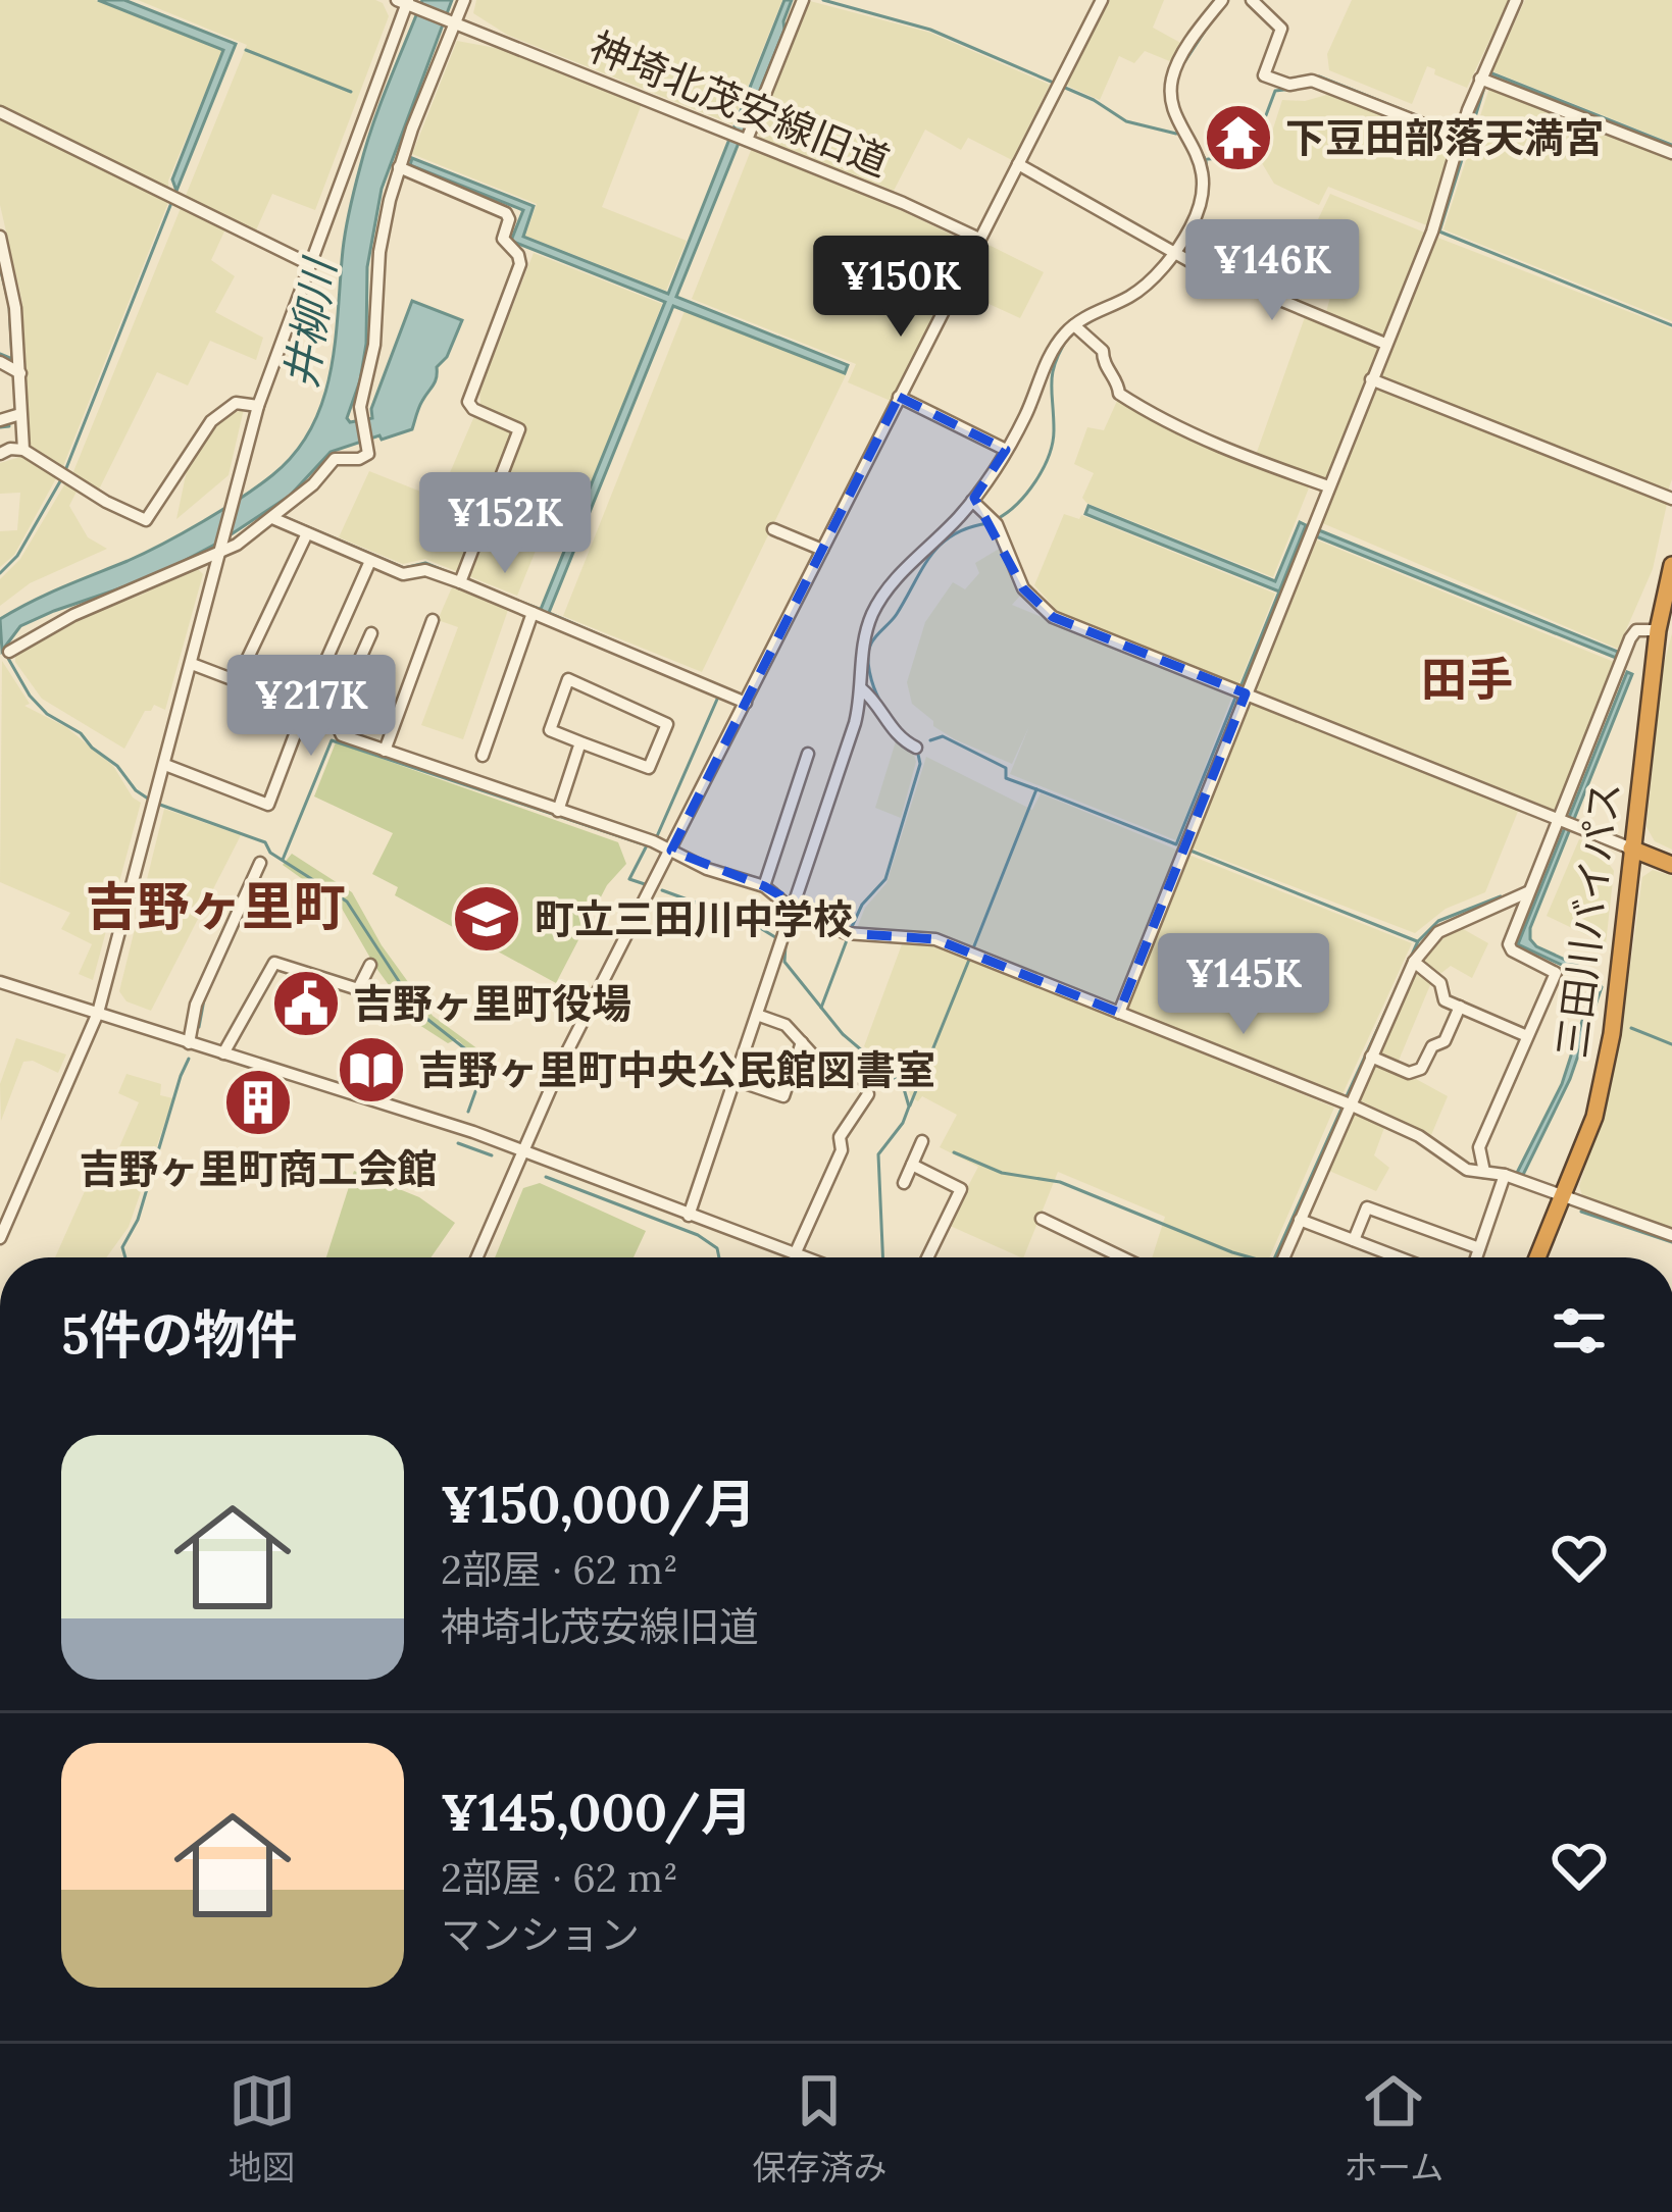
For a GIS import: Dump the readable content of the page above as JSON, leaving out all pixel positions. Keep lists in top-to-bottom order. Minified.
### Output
{"streets":{"highway":["三田川バイパス"],"street":["神埼北茂安線旧道"]},"districts":["田手","吉野ヶ里町"],"water":["井柳川"],"places":{"temple":["下豆田部落天満宮"],"school or university":["町立三田川中学校"],"public building":["吉野ヶ里町役場"],"library":["吉野ヶ里町中央公民館図書室"],"building":["吉野ヶ里町商工会館"]},"page":{"price":["¥146K","¥150K","¥152K","¥217K","¥145K"],"heading":"5件の物件","list":[{"name":"¥150,000/月","note":"2部屋 · 62 m² · 神埼北茂安線旧道"},{"name":"¥145,000/月","note":"2部屋 · 62 m² · マンション"}],"tabs":["地図","保存済み","ホーム"]}}
